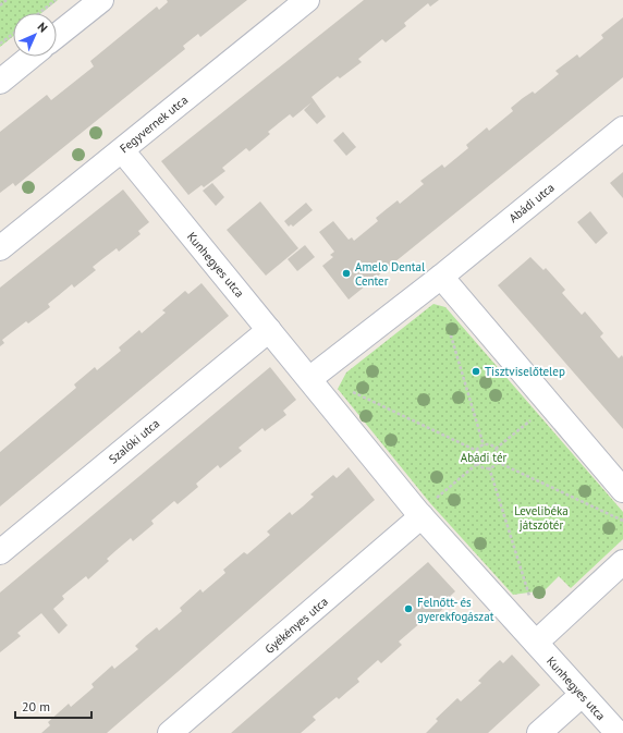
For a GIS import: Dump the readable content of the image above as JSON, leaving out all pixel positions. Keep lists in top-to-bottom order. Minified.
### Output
{"streets":{"street":["Fegyvernek utca","Abádi utca","Kunhegyes utca","Szalóki utca","Gyékényes utca"]},"crossings":[["Fegyvernek utca","Kunhegyes utca"],["Kunhegyes utca","Szalóki utca"]],"parks":["Abádi tér","Levelibéka játszótér"],"places":["Amelo Dental Center","Tisztviselőtelep","Felnőtt- és gyerekfogászat"],"scale_bar":"20 m","north":"top right"}
